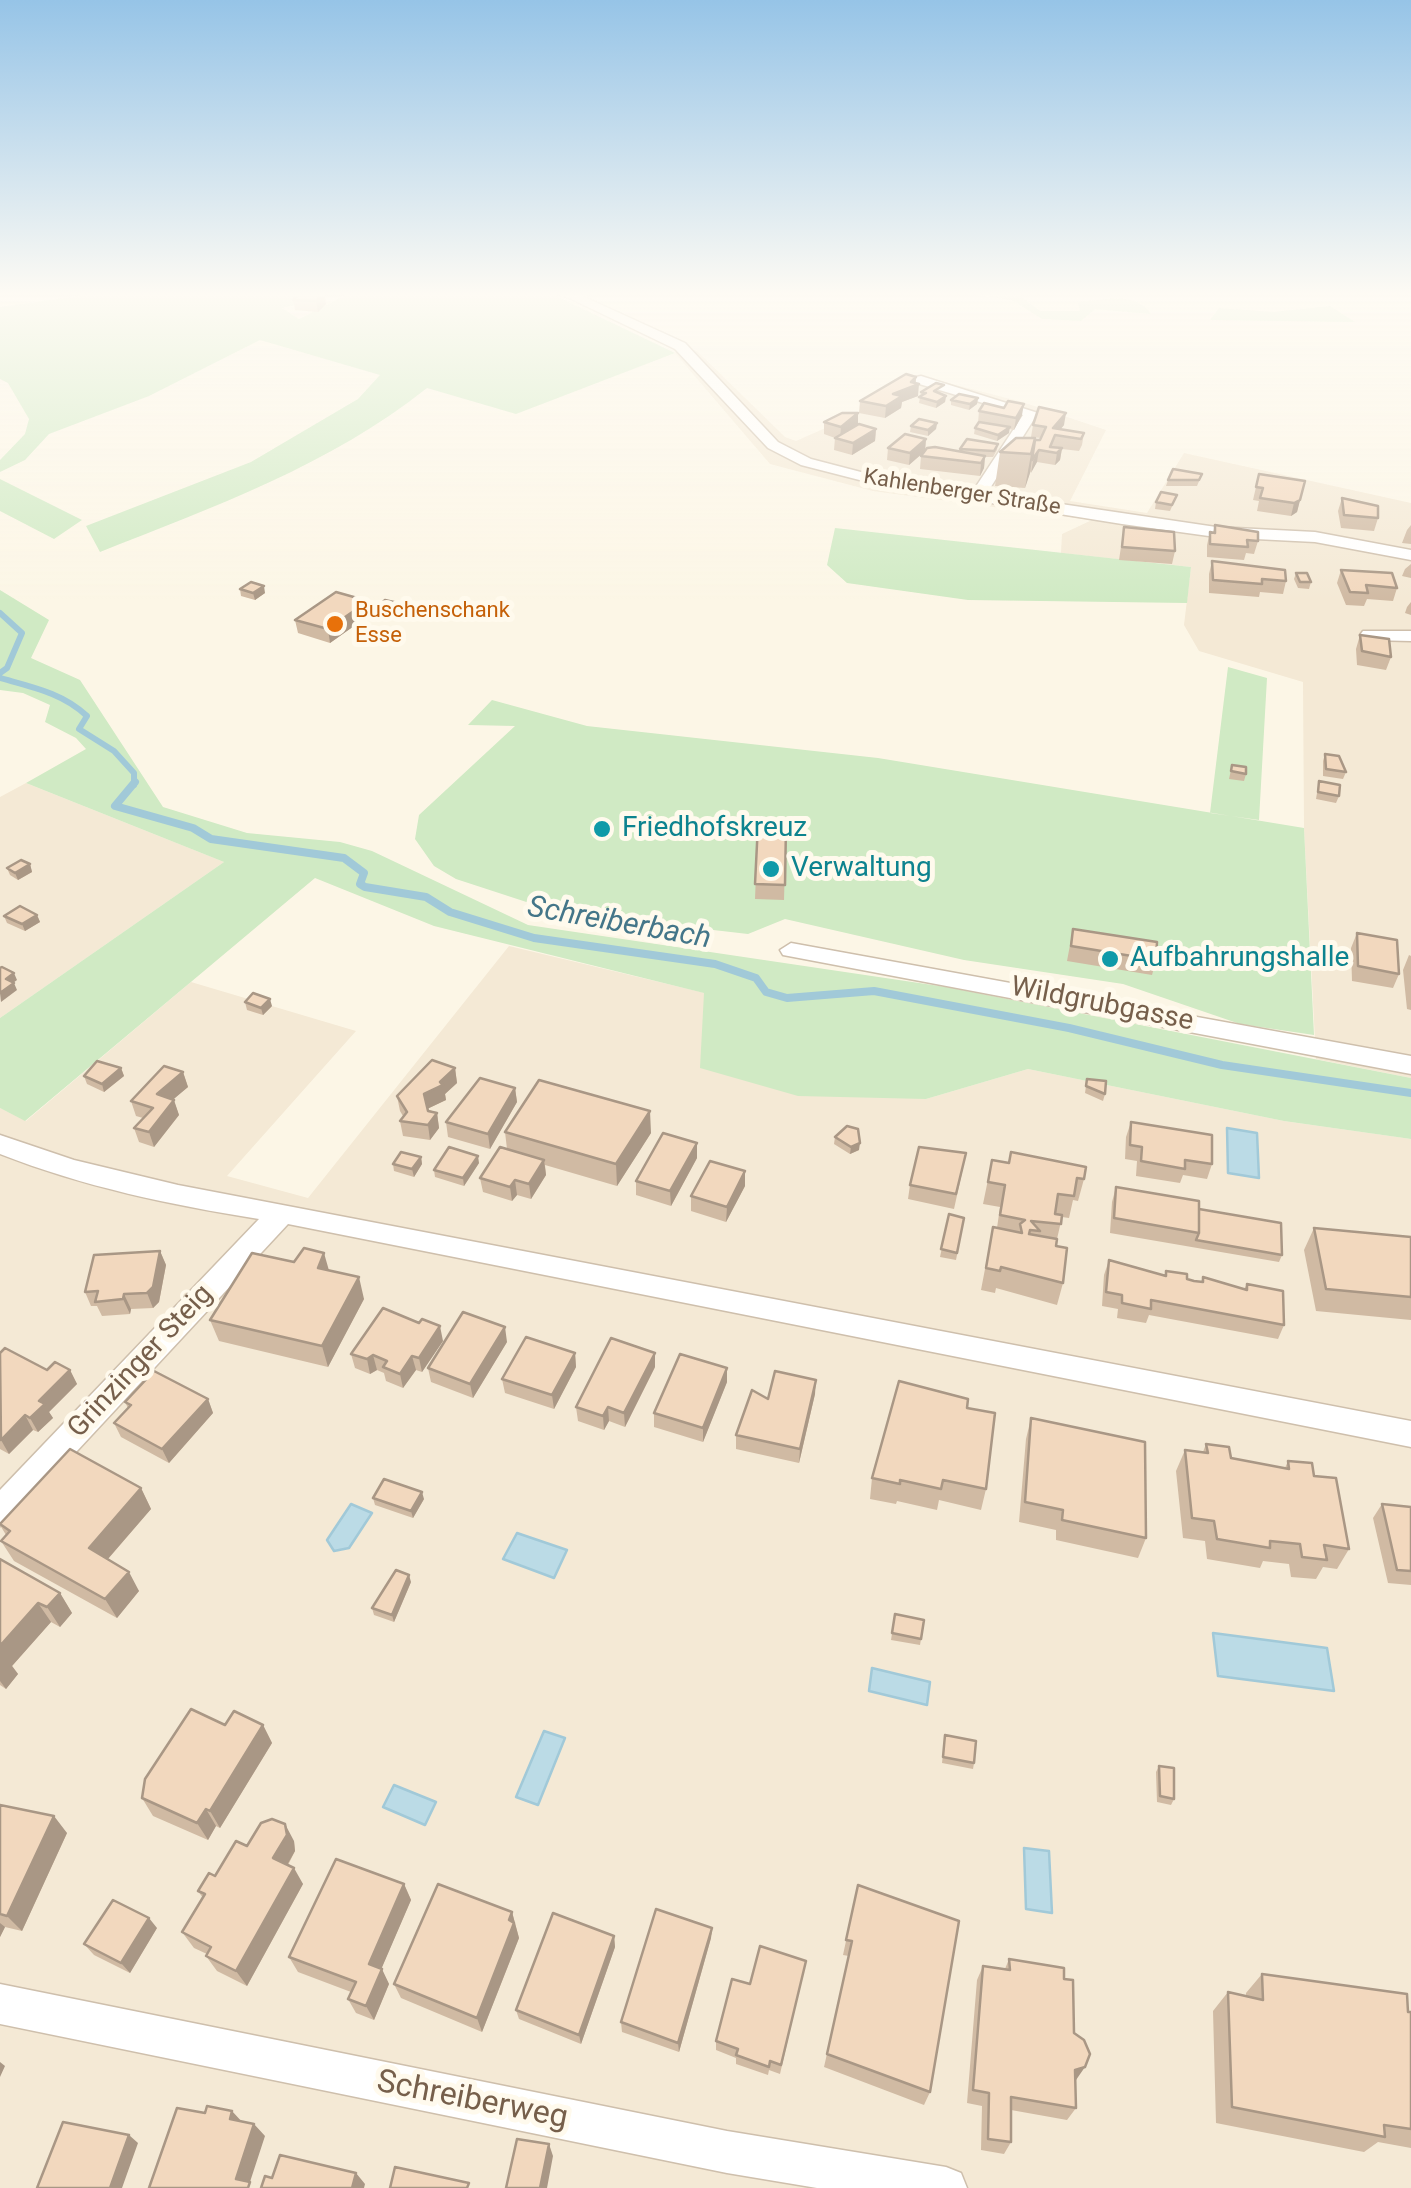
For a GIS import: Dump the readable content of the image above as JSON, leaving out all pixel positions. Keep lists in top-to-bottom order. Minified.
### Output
{"streets":{"street":["Kahlenberger Straße","Wildgrubgasse","Grinzinger Steig","Schreiberweg"]},"water":["Schreiberbach"],"places":["Buschenschank Esse","Friedhofskreuz","Verwaltung","Aufbahrungshalle"]}
